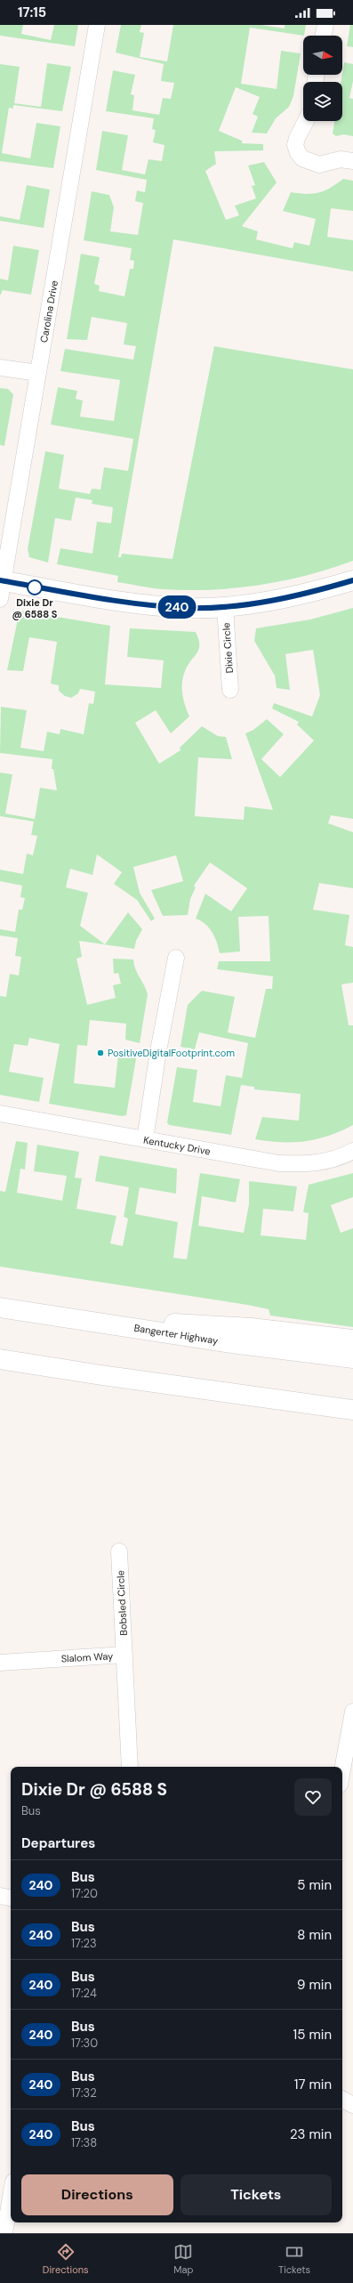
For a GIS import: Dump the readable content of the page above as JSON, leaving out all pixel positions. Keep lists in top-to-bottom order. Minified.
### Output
{"streets":{"main road":["Bangerter Highway"],"street":["Carolina Drive","Dixie Circle","Kentucky Drive","Bobsled Circle","Slalom Way"]},"crossings":[["Bobsled Circle","Slalom Way"]],"places":["Dixie Dr @ 6588 S","PositiveDigitalFootprint.com"],"lines":["bus line 240"],"north":"right","page":{"status":"17:15","on_map":"240","heading":[["Dixie Dr @ 6588 S","Bus"],"Departures"],"list":[{"mark":"240","name":"Bus","note":"17:20","value":"5 min"},{"mark":"240","name":"Bus","note":"17:23","value":"8 min"},{"mark":"240","name":"Bus","note":"17:24","value":"9 min"},{"mark":"240","name":"Bus","note":"17:30","value":"15 min"},{"mark":"240","name":"Bus","note":"17:32","value":"17 min"},{"mark":"240","name":"Bus","note":"17:38","value":"23 min"}],"buttons":["Directions","Tickets"],"tabs":["Directions","Map","Tickets"]}}
